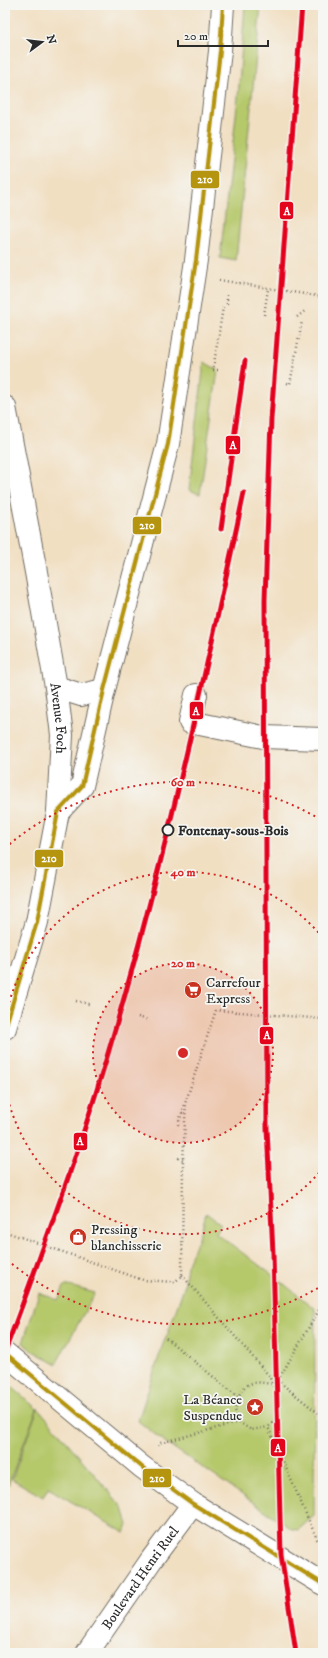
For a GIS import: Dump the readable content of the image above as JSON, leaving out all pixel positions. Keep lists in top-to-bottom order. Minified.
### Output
{"streets":{"street":["Avenue Foch","Boulevard Henri Ruel"]},"places":{"other":["Fontenay-sous-Bois"],"supermarket":["Carrefour Express"],"shop":["Pressing blanchisserie"],"place":["La Béance Suspendue"]},"lines":["transit line A","transit line 210"],"scale_bar":"20 m","north":"right","rings":["60 m","40 m","20 m"]}
